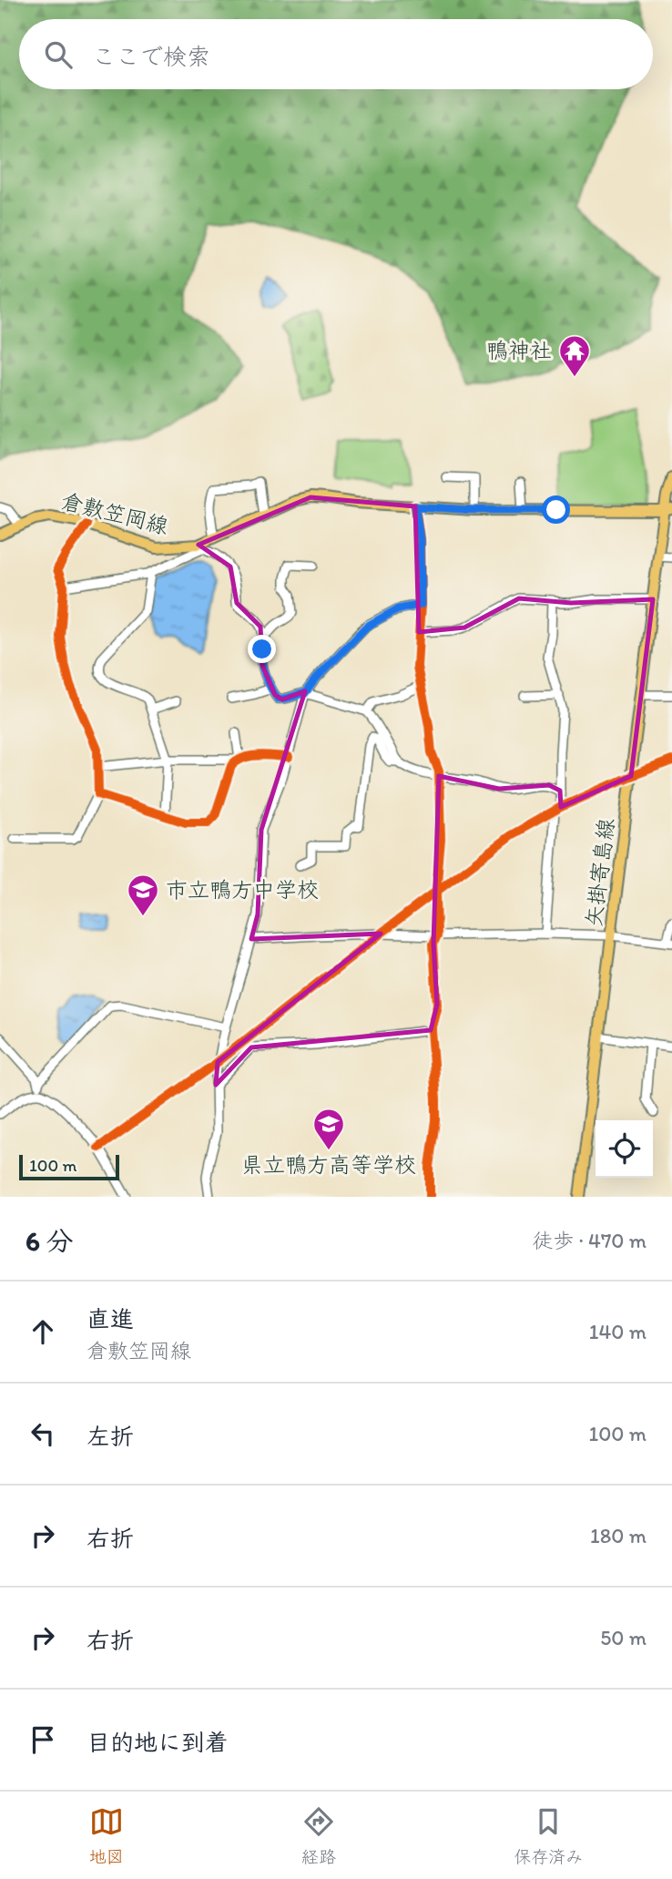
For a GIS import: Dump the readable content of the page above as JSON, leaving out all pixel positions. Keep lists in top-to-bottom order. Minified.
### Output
{"streets":{"main road":["倉敷笠岡線","矢掛寄島線"]},"crossings":[["倉敷笠岡線","矢掛寄島線"]],"places":{"temple":["鴨神社"],"school or university":["市立鴨方中学校","県立鴨方高等学校"]},"scale_bar":"100 m","page":{"search":"ここで検索","scale":"100 m","heading":["6 分","徒歩 · 470 m"],"list":[["直進","倉敷笠岡線","140 m"],["左折","100 m"],["右折","180 m"],["右折","50 m"],"目的地に到着"],"nav":["地図","経路","保存済み"]}}
